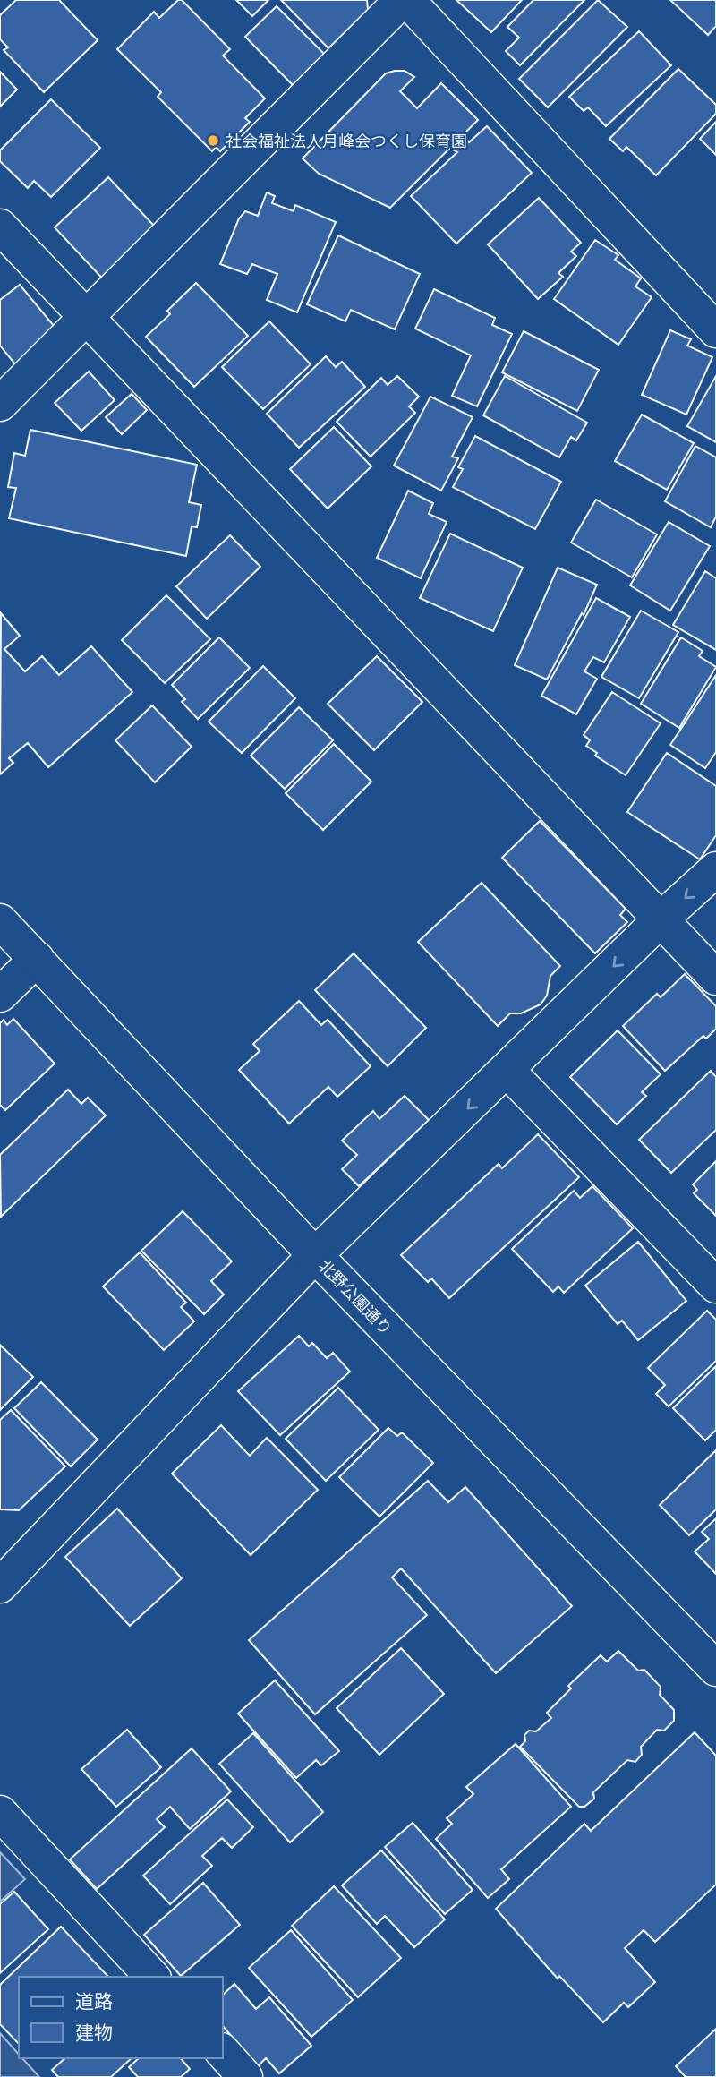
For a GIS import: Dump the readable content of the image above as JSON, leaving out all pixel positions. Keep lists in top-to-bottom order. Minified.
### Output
{"streets":{"street":["北野公園通り"]},"places":["社会福祉法人月峰会つくし保育園"],"legend":["道路","建物"]}
